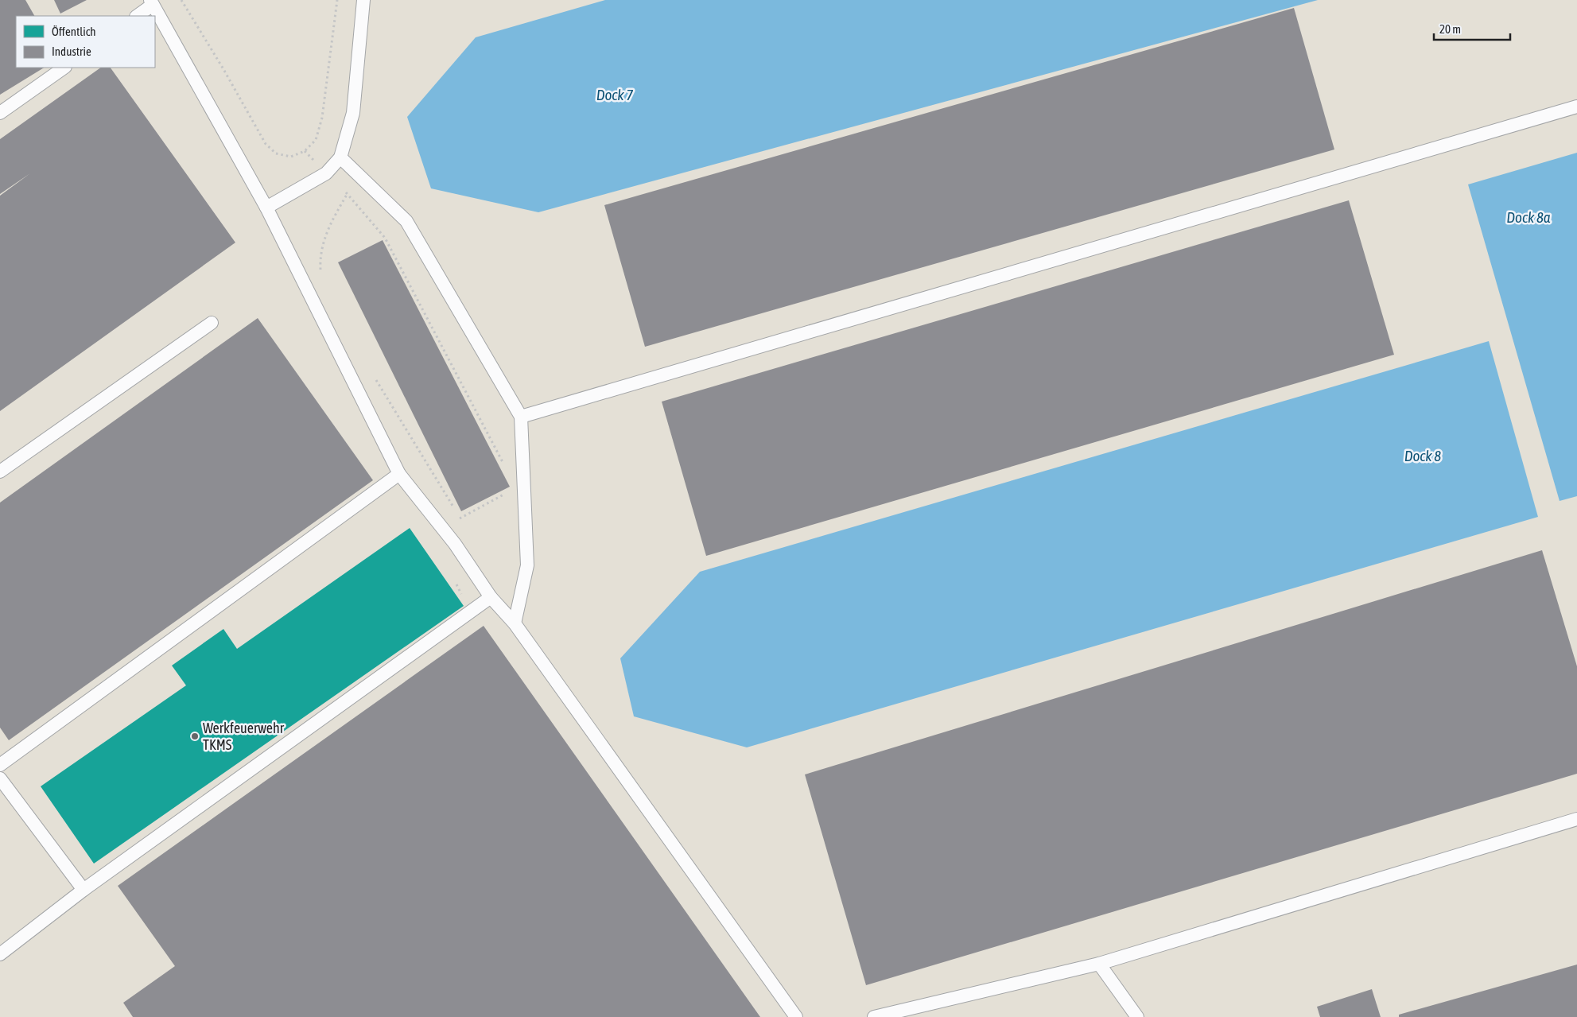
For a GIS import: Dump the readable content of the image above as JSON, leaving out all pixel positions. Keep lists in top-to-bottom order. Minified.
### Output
{"water":["Dock 7","Dock 8a","Dock 8"],"places":["Werkfeuerwehr TKMS"],"legend":["Öffentlich","Industrie"],"scale_bar":"20 m"}
